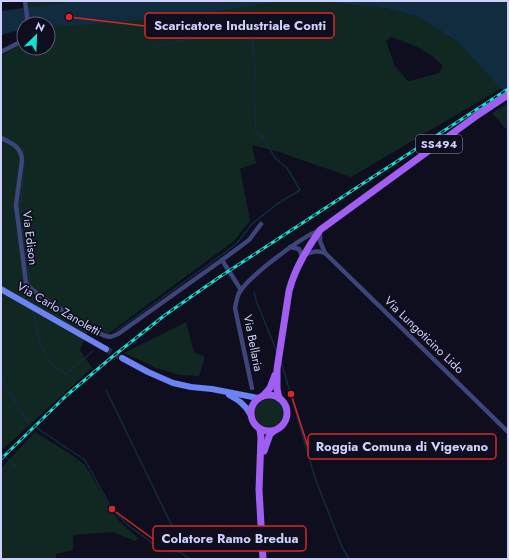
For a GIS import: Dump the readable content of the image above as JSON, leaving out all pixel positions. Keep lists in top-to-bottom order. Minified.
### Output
{"streets":{"main road":["SS494","Via Carlo Zanoletti"],"street":["Via Edison","Via Lungoticino Lido","Via Bellaria"]},"places":["Scaricatore Industriale Conti","Roggia Comuna di Vigevano","Colatore Ramo Bredua"],"north":"top right"}
